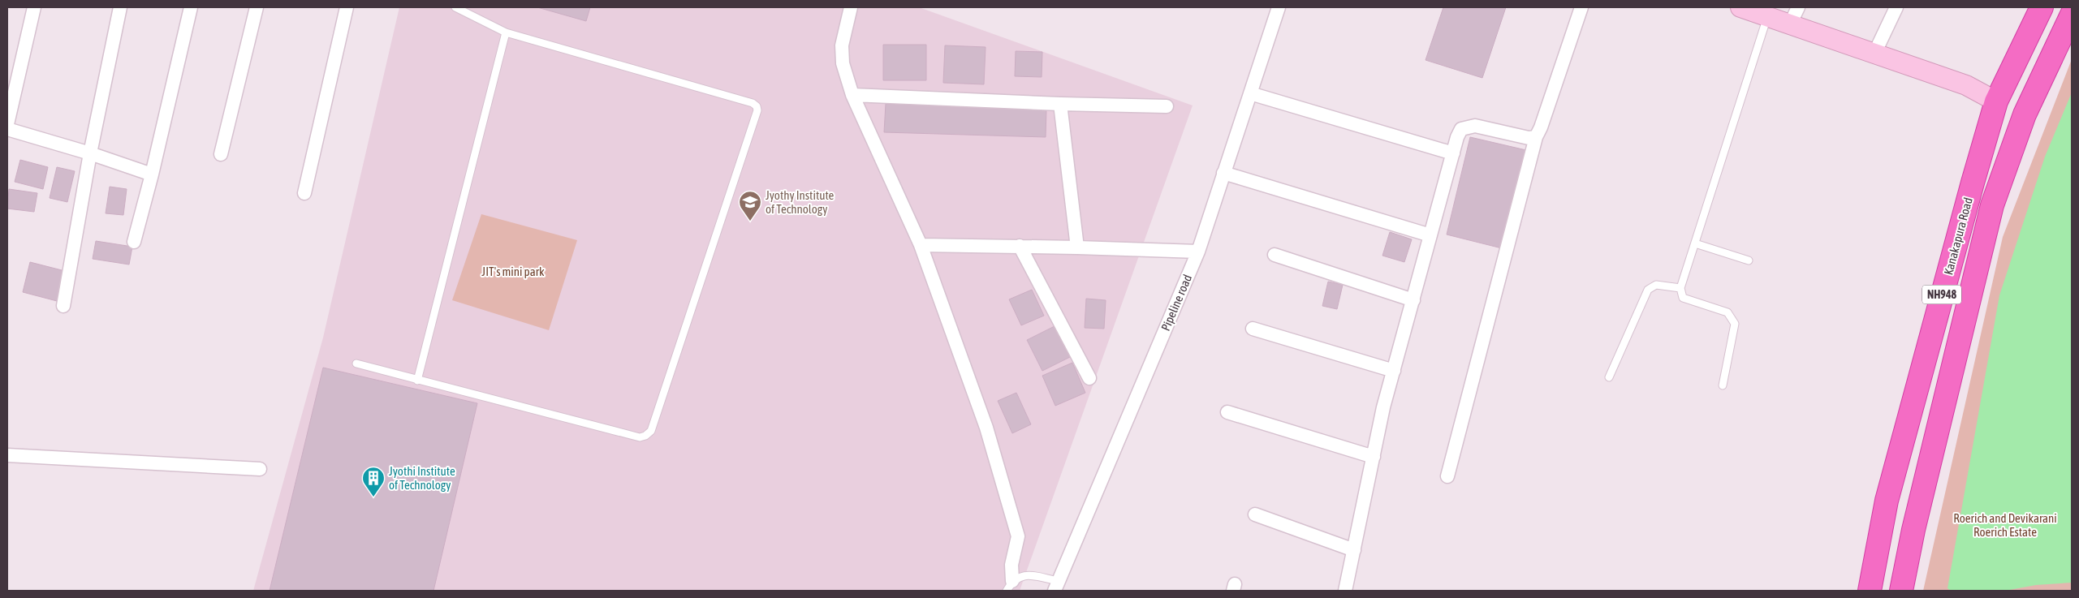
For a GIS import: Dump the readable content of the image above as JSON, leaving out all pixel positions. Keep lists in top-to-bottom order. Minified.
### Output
{"streets":{"highway":["Kanakapura Road","NH948"],"street":["Pipeline road"]},"parks":["JIT's mini park","Roerich and Devikarani Roerich Estate"],"places":{"school or university":["Jyothy Institute of Technology"],"building":["Jyothi Institute of Technology"]}}
